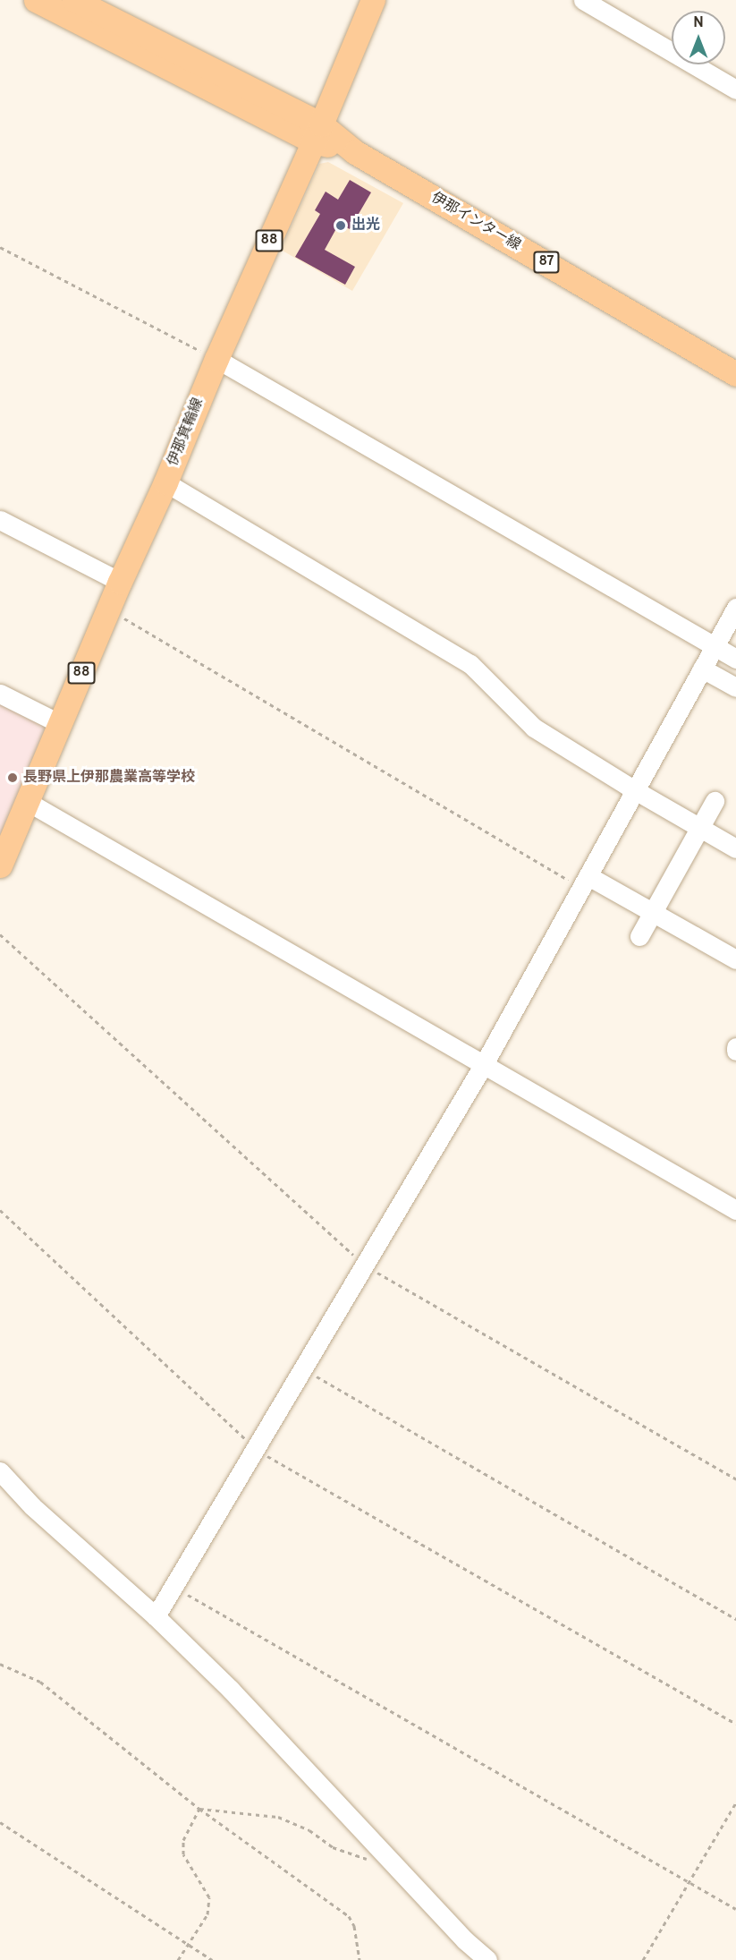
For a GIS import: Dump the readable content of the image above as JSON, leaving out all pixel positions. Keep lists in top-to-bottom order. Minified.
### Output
{"streets":{"main road":["伊那インター線","88","87","伊那箕輪線"]},"crossings":[["伊那インター線","伊那箕輪線"]],"places":["出光","長野県上伊那農業高等学校"],"north":"top"}
